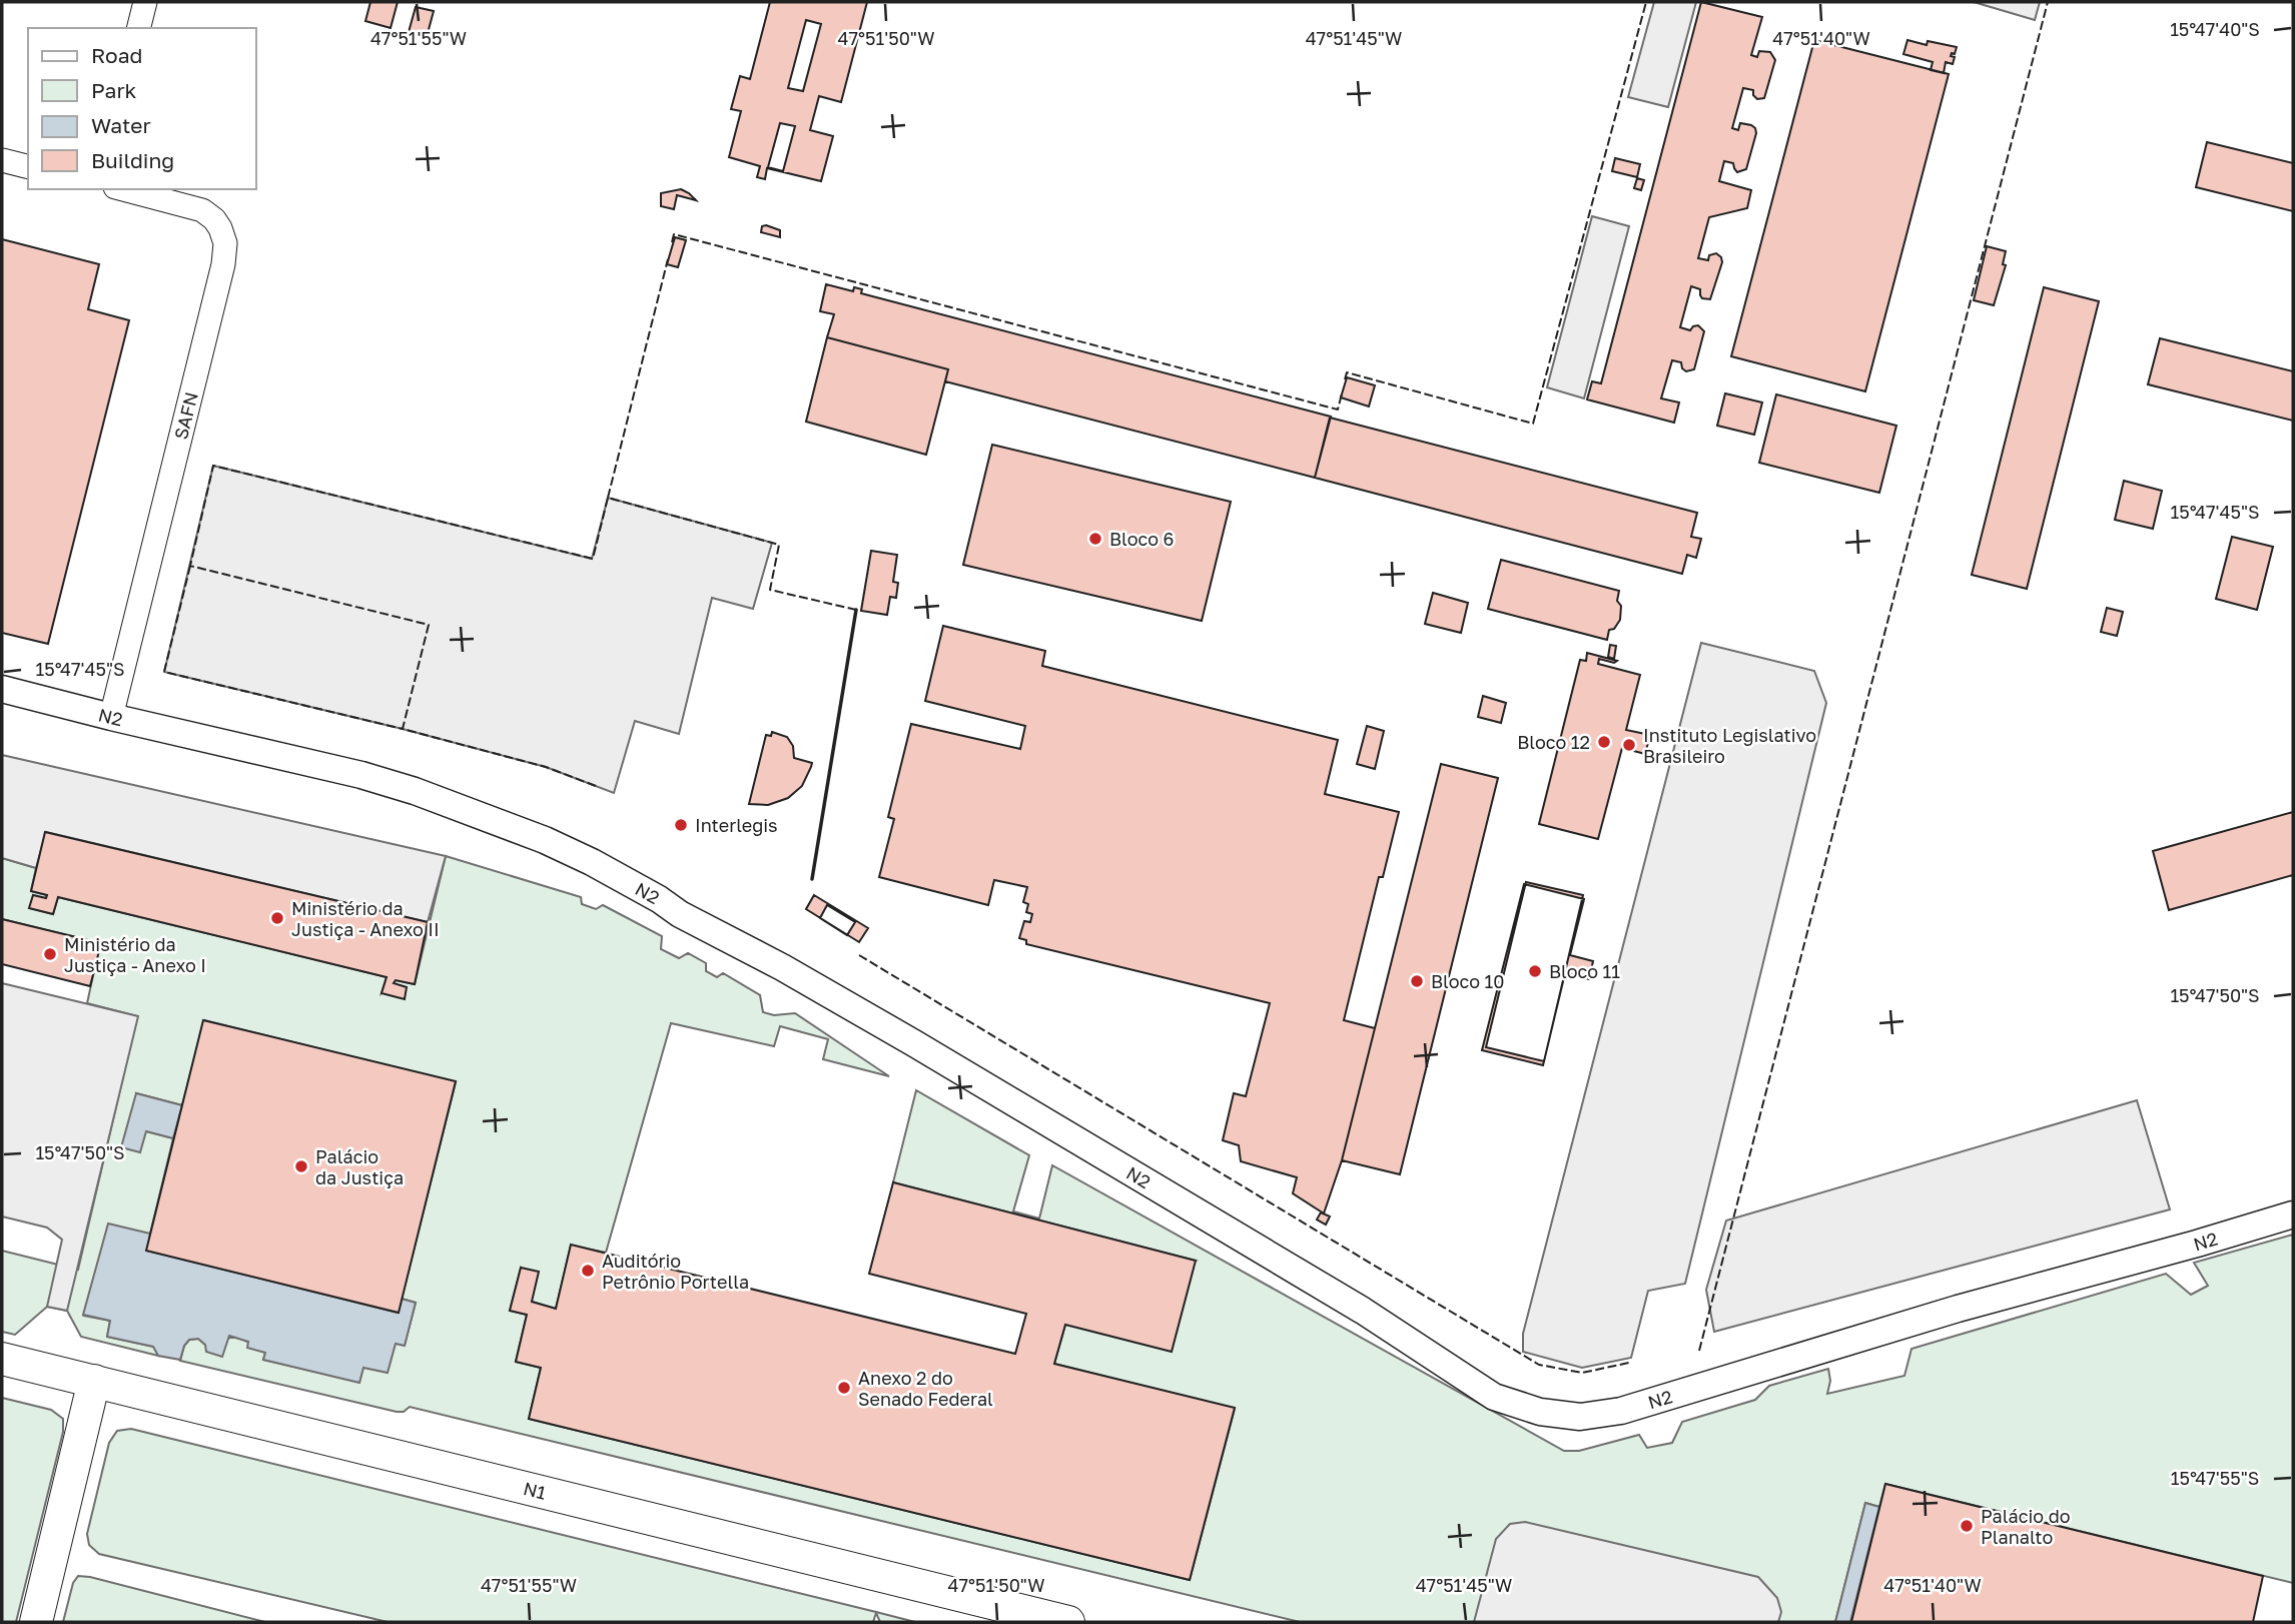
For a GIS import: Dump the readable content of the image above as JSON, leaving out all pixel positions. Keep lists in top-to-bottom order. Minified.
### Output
{"streets":{"highway":["N1"],"main road":["N2"],"street":["SAFN"]},"crossings":[["SAFN","N2"]],"places":["Bloco 6","Bloco 12","Instituto Legislativo Brasileiro","Interlegis","Ministério da Justiça - Anexo II","Ministério da Justiça - Anexo I","Bloco 11","Bloco 10","Palácio da Justiça","Auditório Petrônio Portella","Anexo 2 do Senado Federal","Palácio do Planalto"],"legend":["Road","Park","Water","Building"],"coordinates":["15°47'40\"S","47°51'55\"W","47°51'50\"W","47°51'45\"W","47°51'40\"W","15°47'45\"S","15°47'50\"S","15°47'55\"S"]}
